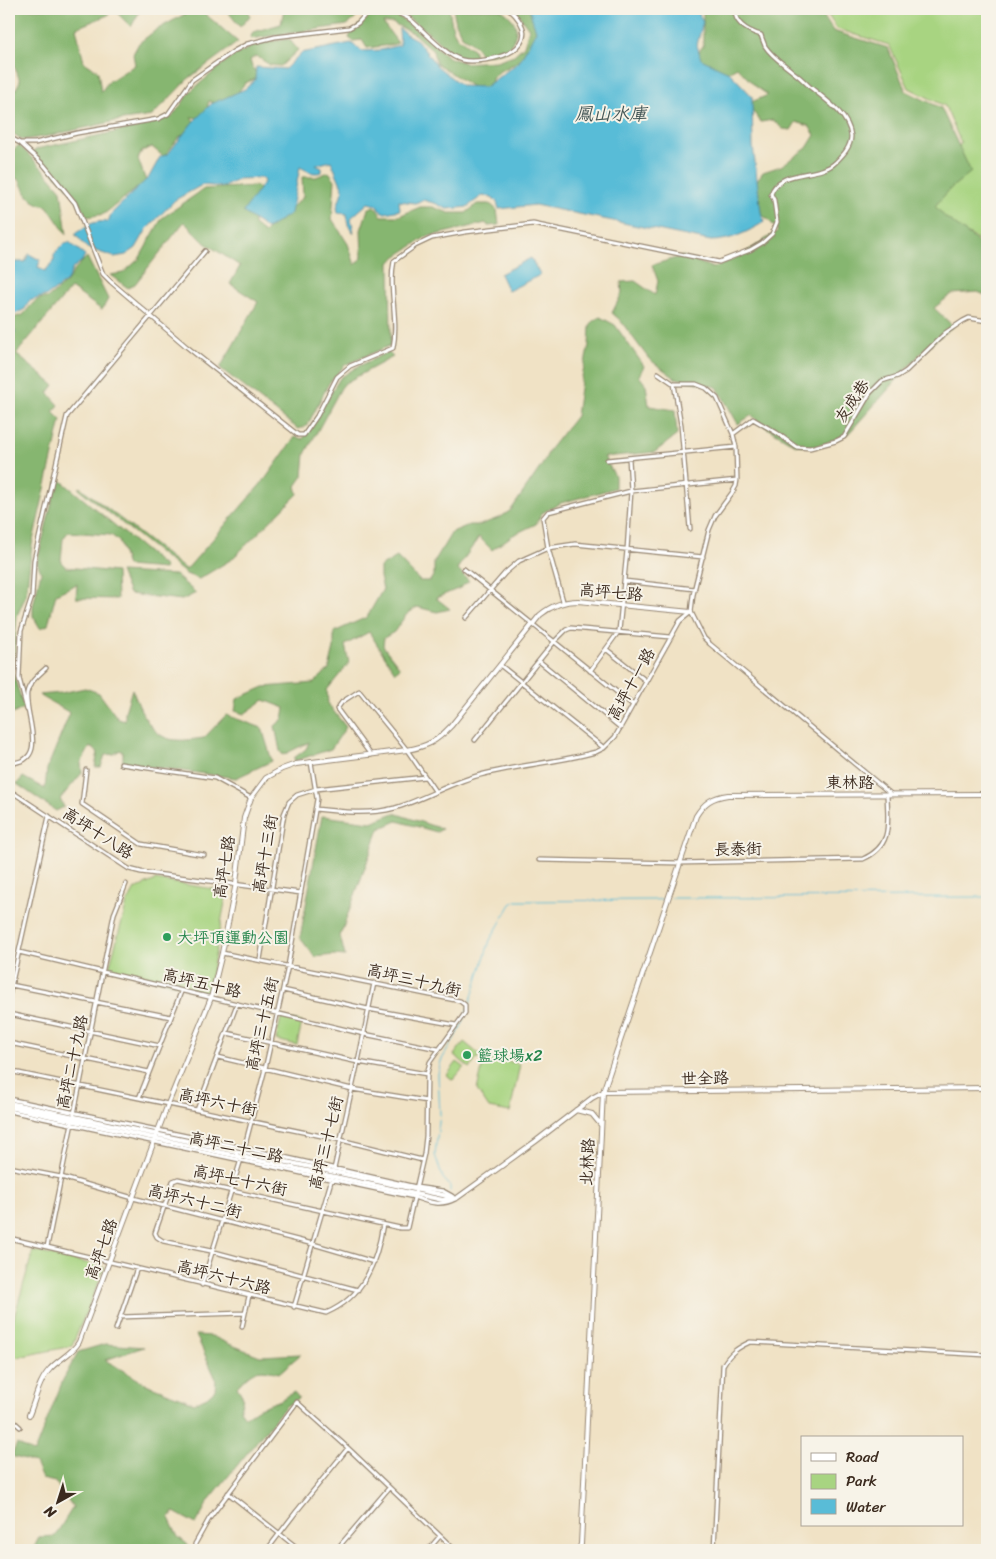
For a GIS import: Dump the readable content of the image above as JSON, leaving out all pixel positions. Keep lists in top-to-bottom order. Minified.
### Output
{"streets":{"street":["友成巷","高坪七路","高坪十一路","東林路","高坪十八路","長泰街","高坪十三街","高坪三十九街","高坪五十路","高坪三十五街","高坪二十九路","世全路","高坪六十街","高坪三十七街","高坪二十二路","北林路","高坪七十六街","高坪六十二街","高坪六十六路"]},"crossings":[["友成巷","高坪十一路"],["高坪七路","高坪十一路"],["高坪七路","高坪十八路"],["高坪七路","高坪三十九街"],["高坪七路","高坪五十路"],["高坪七路","高坪三十五街"],["高坪七路","高坪六十街"],["高坪七路","高坪二十二路"],["高坪七路","高坪六十二街"],["高坪七路","高坪六十六路"],["東林路","長泰街"],["東林路","北林路"],["高坪十八路","高坪十三街"],["高坪十八路","高坪三十五街"],["長泰街","北林路"],["高坪十三街","高坪三十九街"],["高坪十三街","高坪三十五街"],["高坪三十九街","高坪五十路"],["高坪三十九街","高坪三十五街"],["高坪三十九街","高坪六十街"],["高坪三十九街","高坪三十七街"],["高坪三十九街","高坪二十二路"],["高坪三十九街","高坪七十六街"],["高坪五十路","高坪三十五街"],["高坪五十路","高坪二十九路"],["高坪五十路","高坪三十七街"],["高坪三十五街","高坪六十街"],["高坪三十五街","高坪二十二路"],["高坪三十五街","高坪七十六街"],["高坪三十五街","高坪六十二街"],["高坪三十五街","高坪六十六路"],["高坪二十九路","高坪六十街"],["高坪二十九路","高坪二十二路"],["高坪二十九路","高坪六十二街"],["高坪二十九路","高坪六十六路"],["世全路","北林路"],["高坪六十街","高坪三十七街"],["高坪三十七街","高坪二十二路"],["高坪三十七街","高坪七十六街"],["高坪三十七街","高坪六十二街"],["高坪三十七街","高坪六十六路"],["高坪二十二路","高坪七十六街"],["高坪七十六街","高坪六十二街"],["高坪七十六街","高坪六十六路"],["高坪六十二街","高坪六十六路"]],"water":["鳳山水庫"],"places":["大坪頂運動公園","籃球場x2"],"legend":["Road","Park","Water"],"north":"bottom left"}
